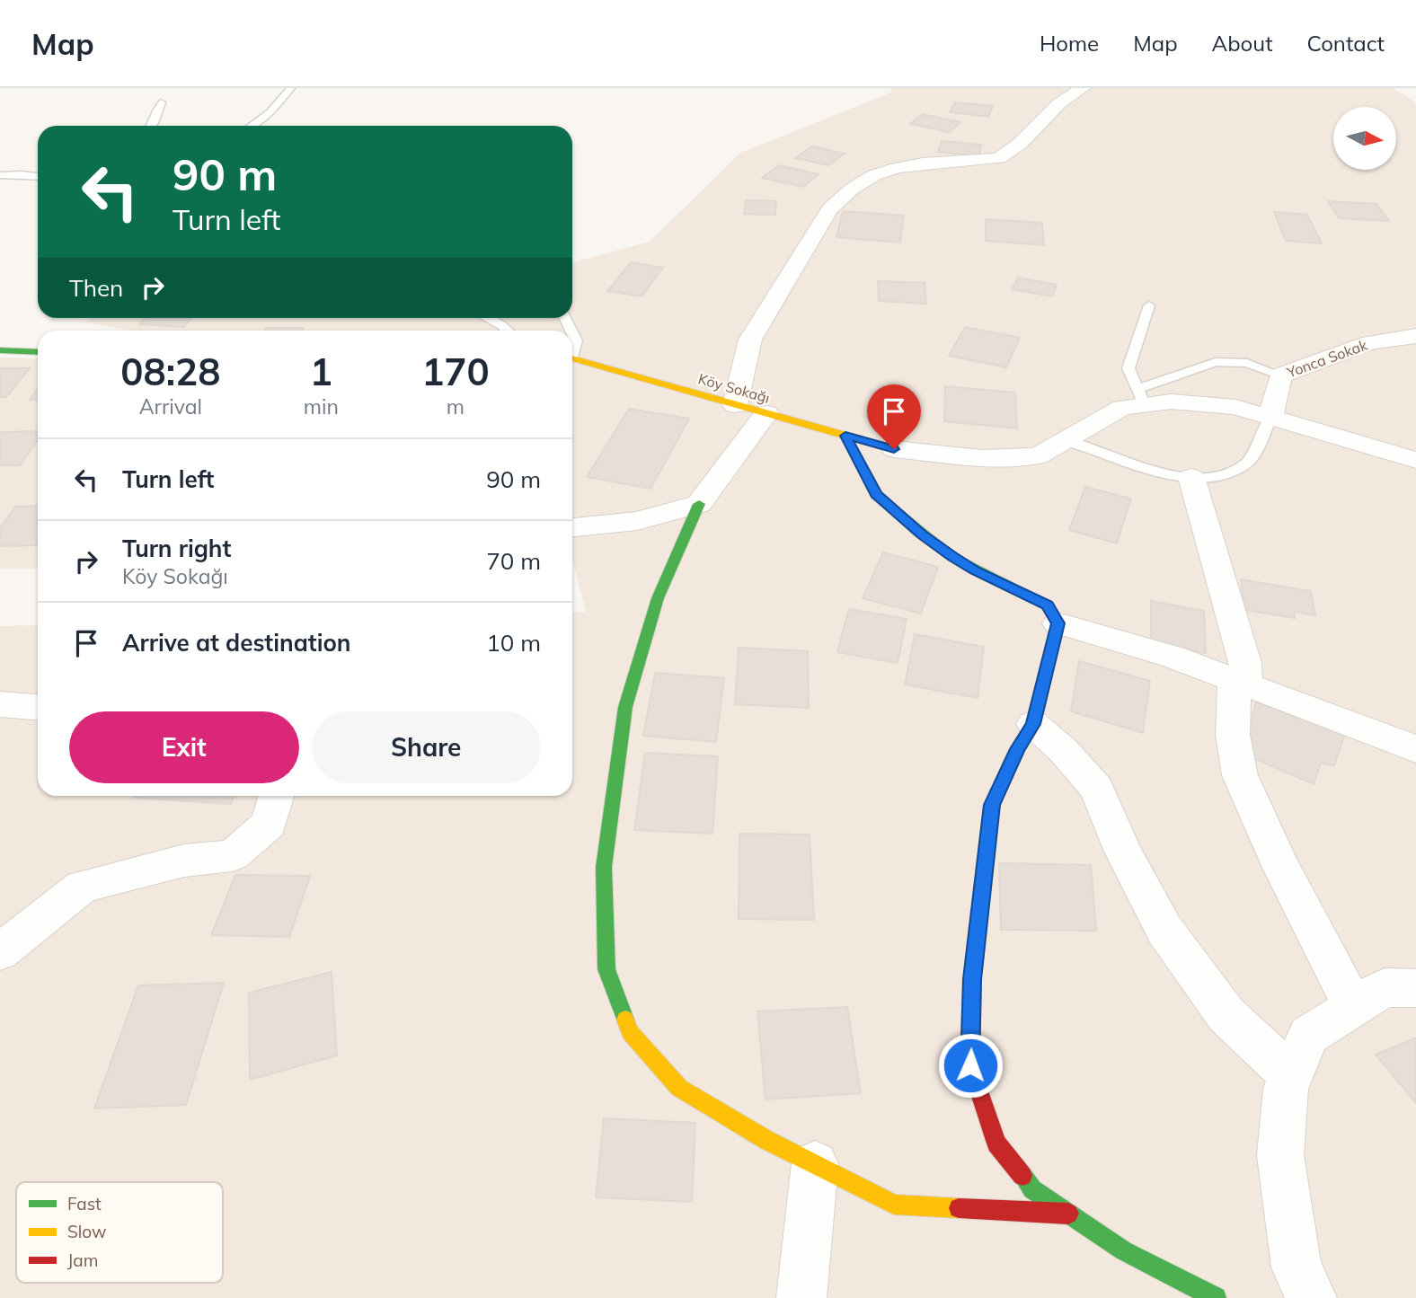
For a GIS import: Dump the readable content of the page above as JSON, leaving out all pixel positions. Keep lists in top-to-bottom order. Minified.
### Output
{"streets":{"street":["Yonca Sokak","Köy Sokağı"]},"legend":["Fast","Slow","Jam"],"north":"right","page":{"header":"Map","nav":["Home","Map","About","Contact"],"turn":["90 m","Turn left"],"then":"Then","eta":["08:28","Arrival","1","min","170","m"],"list":[{"name":"Turn left","value":"90 m"},{"name":"Turn right","note":"Köy Sokağı","value":"70 m"},{"name":"Arrive at destination","value":"10 m"}],"buttons":["Exit","Share"]}}
